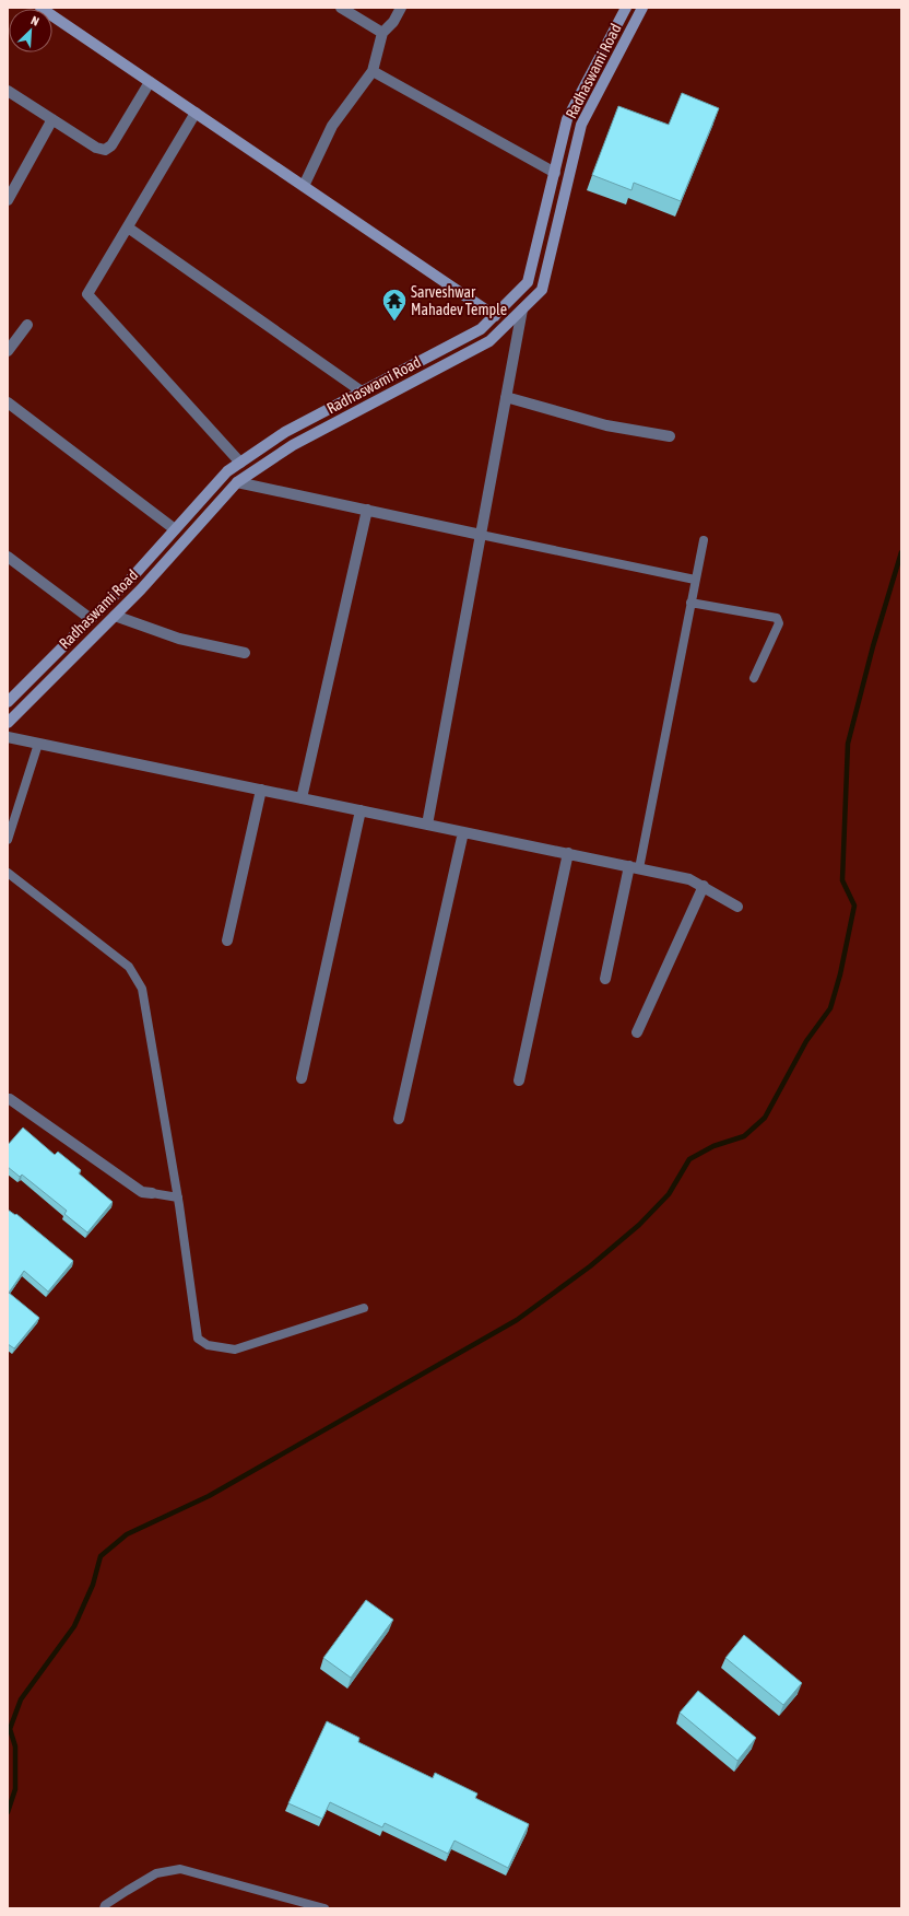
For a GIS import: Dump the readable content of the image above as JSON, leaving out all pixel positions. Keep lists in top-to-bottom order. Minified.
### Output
{"streets":{"street":["Radhaswami Road"]},"places":{"temple":["Sarveshwar Mahadev Temple"]},"north":"top right"}
